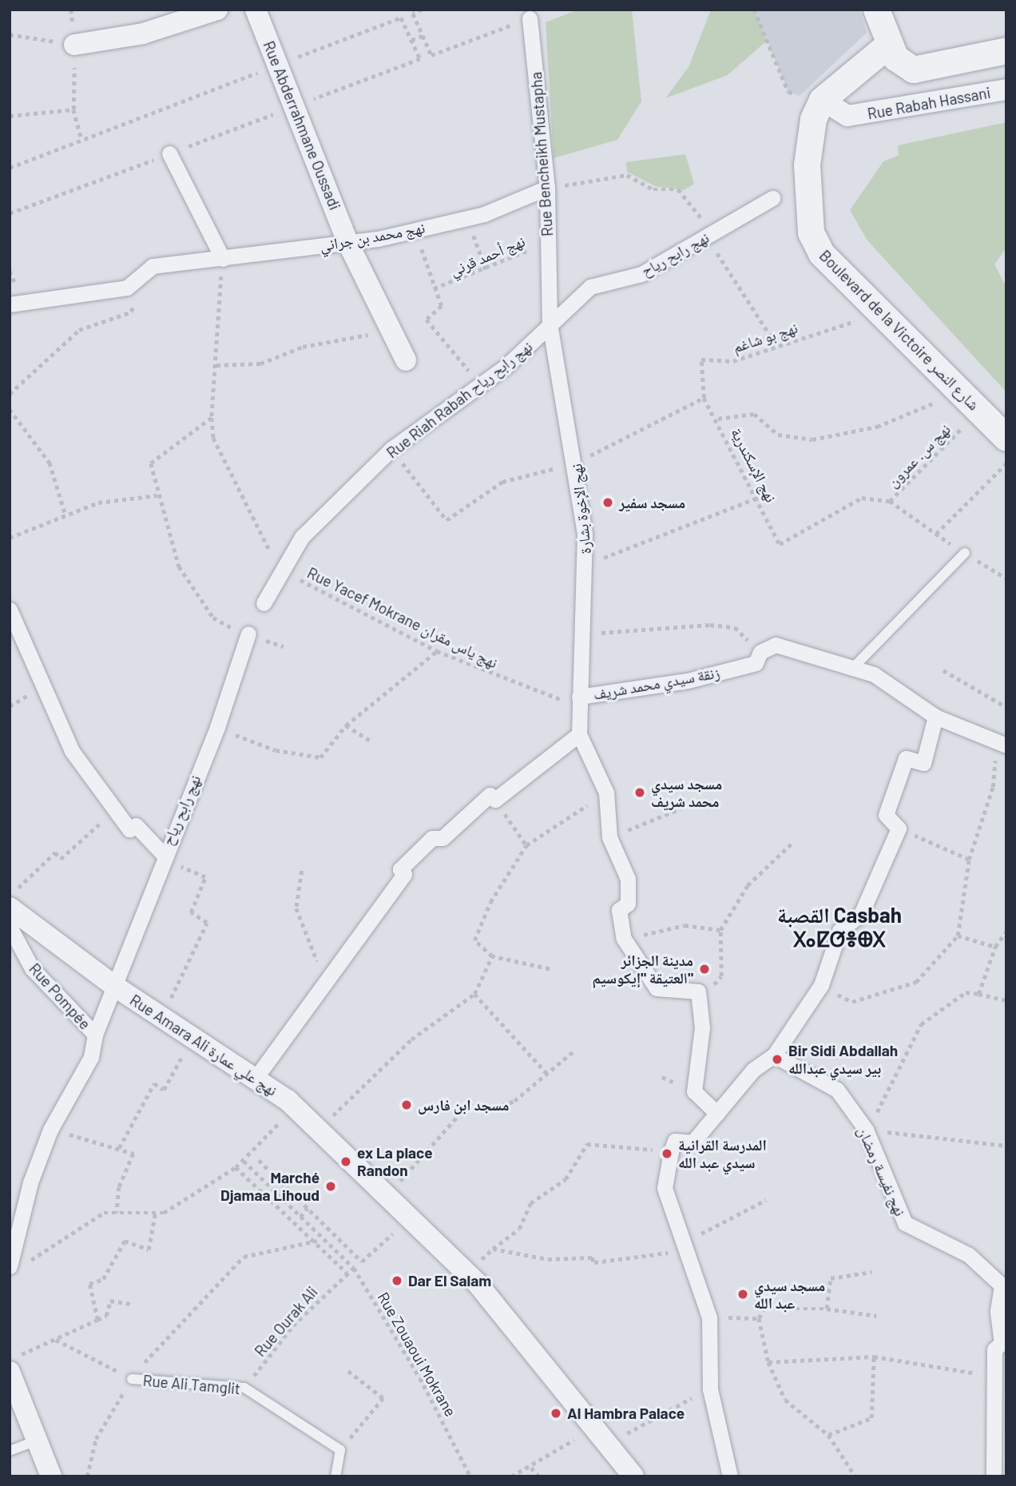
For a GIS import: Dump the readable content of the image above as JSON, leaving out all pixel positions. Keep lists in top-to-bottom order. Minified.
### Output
{"streets":{"street":["Rue Rabah Hassani","Rue Abderrahmane Oussadi","Rue Bencheikh Mustapha","نهج محمد بن جراني","نهج رابح رياح","Boulevard de la Victoire شارع النصر","Rue Riah Rabah نهج رابح رياح","نهج الإخوة بشارة","زنقة سيدي محمد شريف","Rue Pompée","Rue Amara Ali نهج علي عمارة","نهج نفيسة رمضان"],"lane":["Rue Ali Tamglit"],"path":["نهج أحمد قرني","نهج بو شاغم","نهج س. عمرون","نهج الإسكندرية","Rue Yacef Mokrane نهج ياس مقران","Rue Ourak Ali","Rue Zouaoui Mokrane"]},"crossings":[["Rue Rabah Hassani","Boulevard de la Victoire شارع النصر"],["Rue Abderrahmane Oussadi","نهج محمد بن جراني"],["Rue Bencheikh Mustapha","نهج محمد بن جراني"],["Rue Bencheikh Mustapha","نهج رابح رياح"],["Rue Bencheikh Mustapha","نهج أحمد قرني"],["Rue Bencheikh Mustapha","Rue Riah Rabah نهج رابح رياح"],["Rue Bencheikh Mustapha","نهج الإخوة بشارة"],["نهج رابح رياح","Rue Riah Rabah نهج رابح رياح"],["نهج رابح رياح","نهج الإخوة بشارة"],["نهج رابح رياح","Rue Pompée"],["نهج رابح رياح","Rue Amara Ali نهج علي عمارة"],["Boulevard de la Victoire شارع النصر","نهج بو شاغم"],["Boulevard de la Victoire شارع النصر","نهج س. عمرون"],["نهج بو شاغم","نهج الإسكندرية"],["Rue Riah Rabah نهج رابح رياح","نهج الإخوة بشارة"],["Rue Riah Rabah نهج رابح رياح","Rue Yacef Mokrane نهج ياس مقران"],["نهج س. عمرون","نهج الإسكندرية"],["نهج الإخوة بشارة","Rue Yacef Mokrane نهج ياس مقران"],["نهج الإخوة بشارة","زنقة سيدي محمد شريف"],["Rue Yacef Mokrane نهج ياس مقران","زنقة سيدي محمد شريف"],["Rue Ourak Ali","Rue Ali Tamglit"]],"districts":["القصبة Casbah ⵝⴰⵇⵚⴻⴲⵝ"],"places":["مسجد سفير","مسجد سيدي محمد شريف","مدينة الجزائر العتيقة \"إيكوسيم\"","Bir Sidi Abdallah بير سيدي عبدالله","مسجد ابن فارس","المدرسة القرانية سيدي عبد الله","ex La place Randon","Marché Djamaa Lihoud","Dar El Salam","مسجد سيدي عبد الله","Al Hambra Palace"]}
